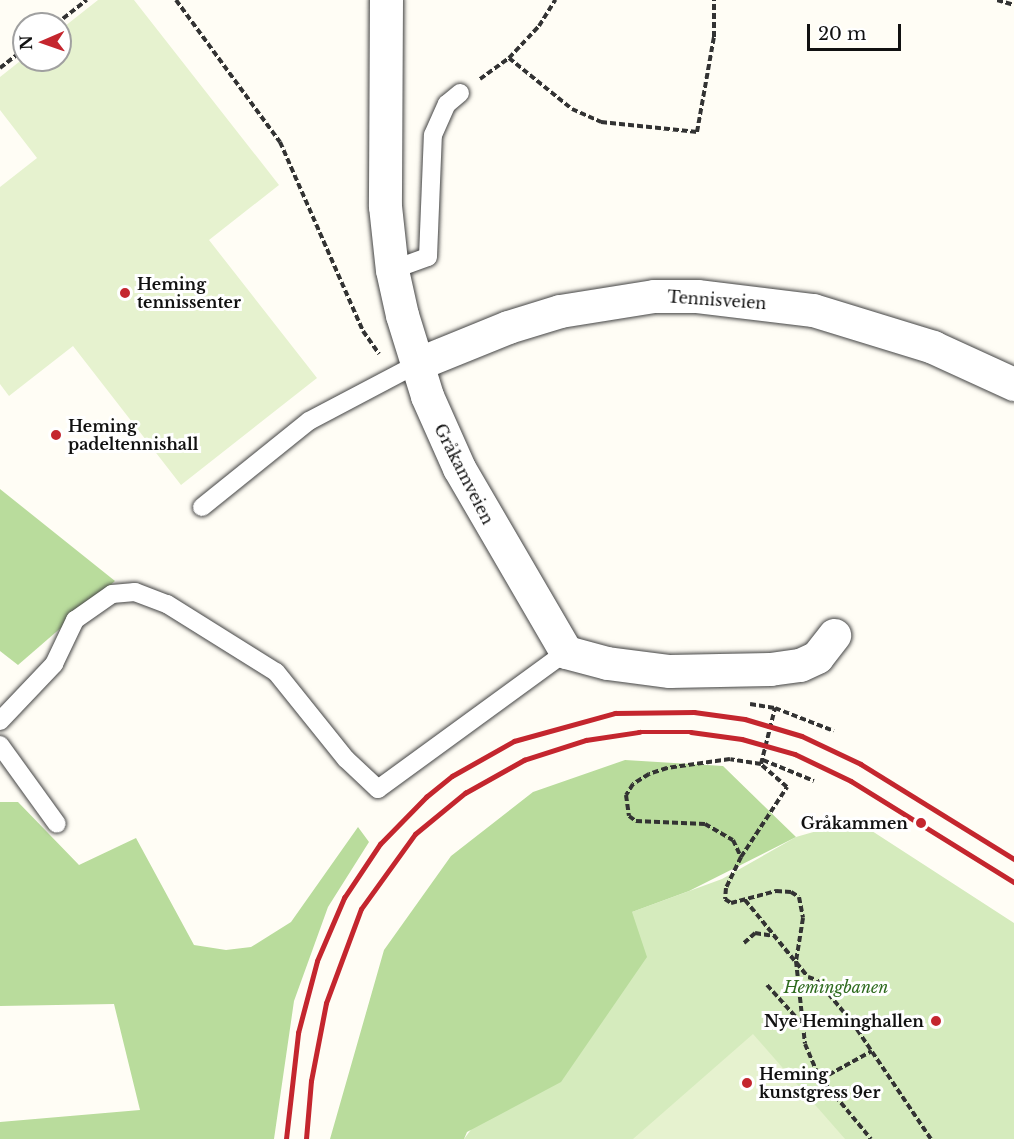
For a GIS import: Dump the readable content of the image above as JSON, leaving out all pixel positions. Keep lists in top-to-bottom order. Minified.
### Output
{"streets":{"street":["Tennisveien","Gråkamveien"]},"crossings":[["Tennisveien","Gråkamveien"]],"parks":["Hemingbanen"],"places":["Heming tennissenter","Heming padeltennishall","Gråkammen","Nye Heminghallen","Heming kunstgress 9er"],"scale_bar":"20 m","north":"left"}
